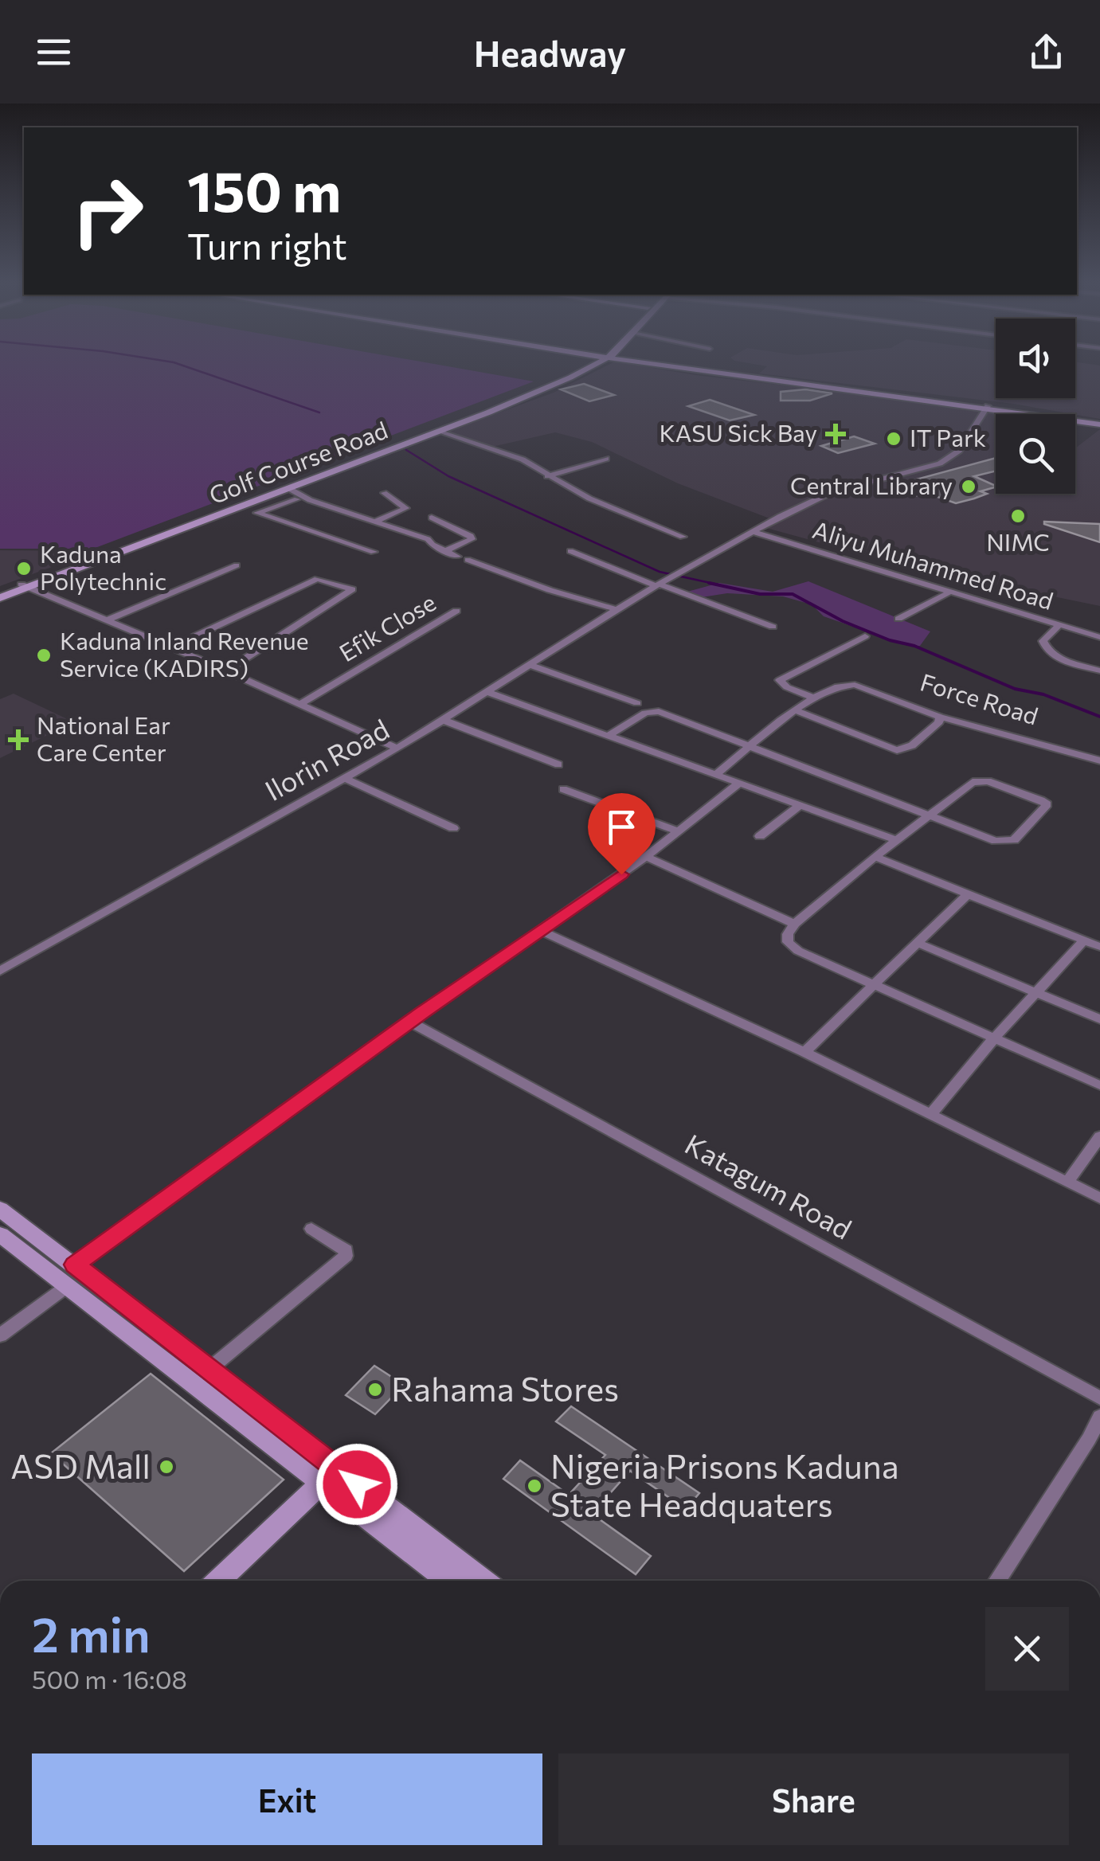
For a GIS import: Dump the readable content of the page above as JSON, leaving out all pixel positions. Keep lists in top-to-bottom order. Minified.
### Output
{"streets":{"street":["Golf Course Road","Aliyu Muhammed Road","Efik Close","Force Road","Ilorin Road","Katagum Road"]},"crossings":[["Aliyu Muhammed Road","Ilorin Road"]],"places":{"health":["KASU Sick Bay","National Ear Care Center"],"other":["IT Park","Central Library","NIMC","Kaduna Polytechnic","Kaduna Inland Revenue Service (KADIRS)","Rahama Stores","ASD Mall","Nigeria Prisons Kaduna State Headquaters"]},"page":{"header":"Headway","turn":["150 m","Turn right"],"heading":["2 min","500 m · 16:08"],"buttons":["Exit","Share"]}}
